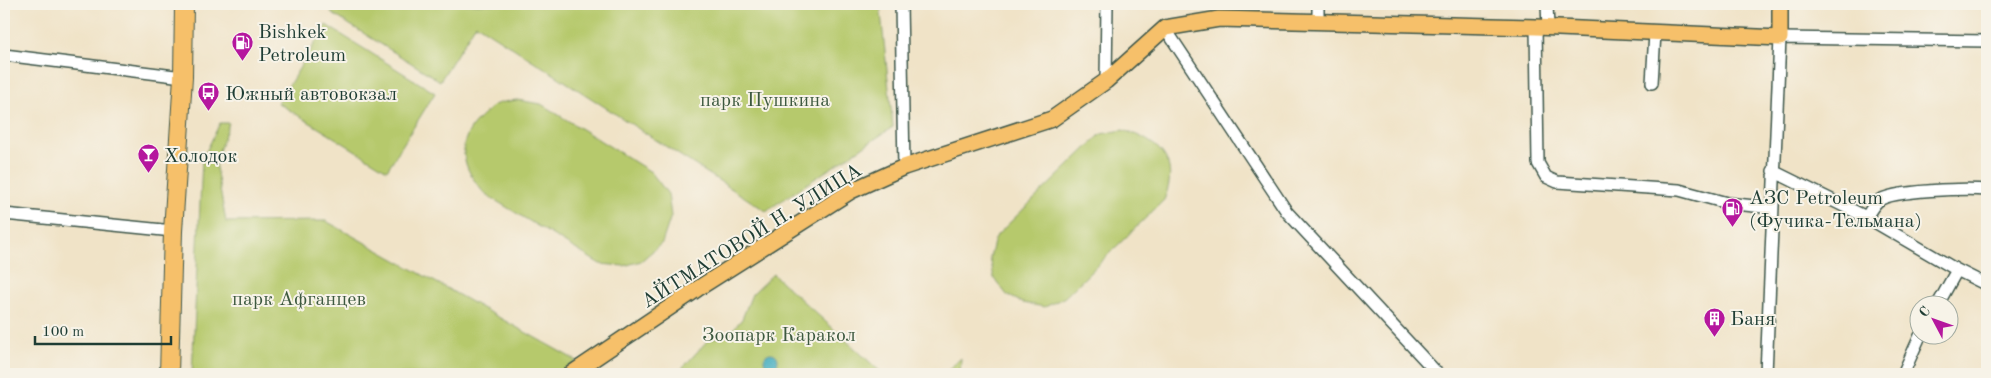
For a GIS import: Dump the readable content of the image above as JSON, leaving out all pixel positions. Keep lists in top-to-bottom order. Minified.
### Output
{"streets":{"main road":["АЙТМАТОВОЙ Н. УЛИЦА"]},"parks":["парк Пушкина","парк Афганцев","Зоопарк Каракол"],"places":{"fuel station":["Bishkek Petroleum","АЗС Petroleum (Фучика-Тельмана)"],"bus stop":["Южный автовокзал"],"bar":["Холодок"],"building":["Баня"]},"scale_bar":"100 m","north":"top left"}
